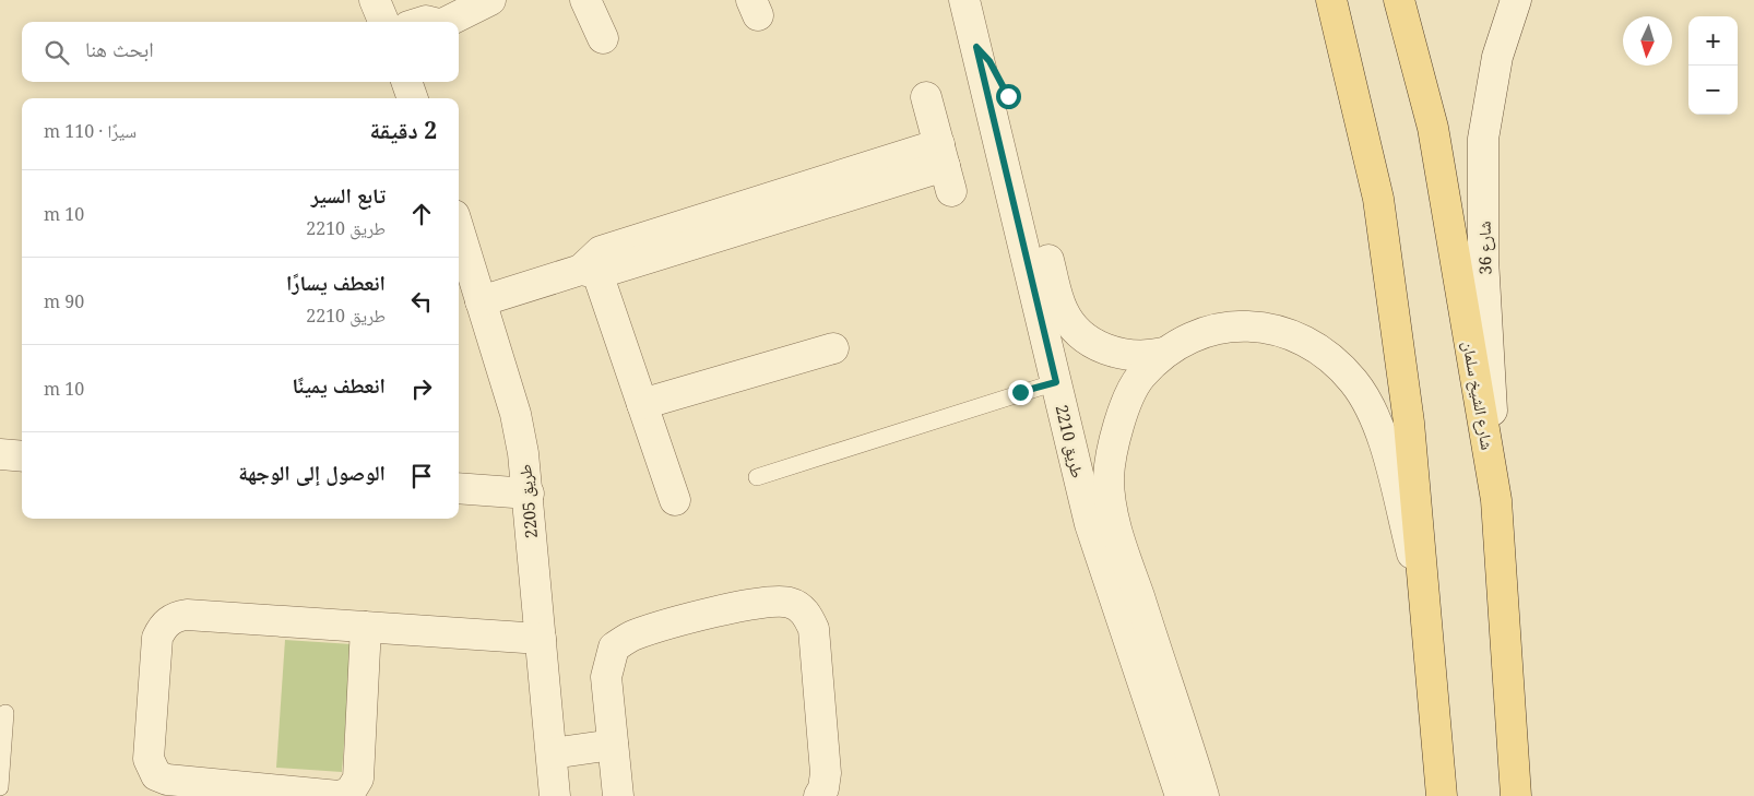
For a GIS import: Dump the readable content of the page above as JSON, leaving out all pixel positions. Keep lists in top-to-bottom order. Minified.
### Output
{"streets":{"main road":["شارع الشيخ سلمان"],"street":["شارع 36","طريق 2210","طريق 2205"]},"crossings":[["شارع 36","شارع الشيخ سلمان"]],"north":"bottom","page":{"map_buttons":["+","−"],"search":"ابحث هنا","heading":["2 دقيقة","سيرًا · 110 m"],"list":[["تابع السير","طريق 2210","10 m"],["انعطف يسارًا","طريق 2210","90 m"],["انعطف يمينًا","10 m"],"الوصول إلى الوجهة"]}}
